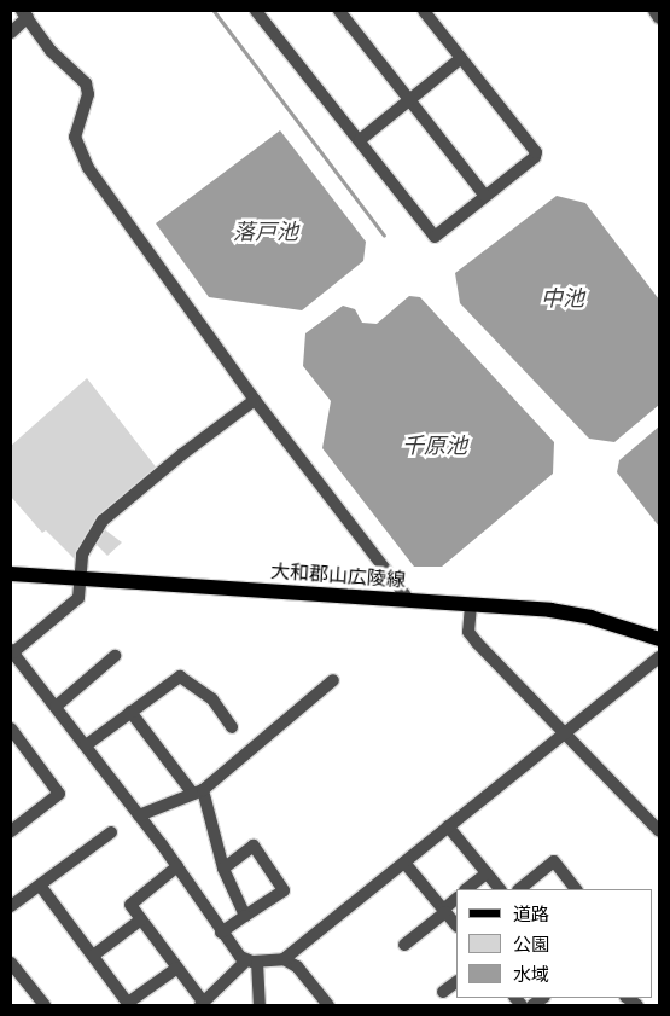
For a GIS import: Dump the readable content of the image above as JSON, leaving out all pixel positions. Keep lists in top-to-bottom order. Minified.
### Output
{"streets":{"main road":["大和郡山広陵線"]},"water":["落戸池","中池","千原池"],"legend":["道路","公園","水域"]}
